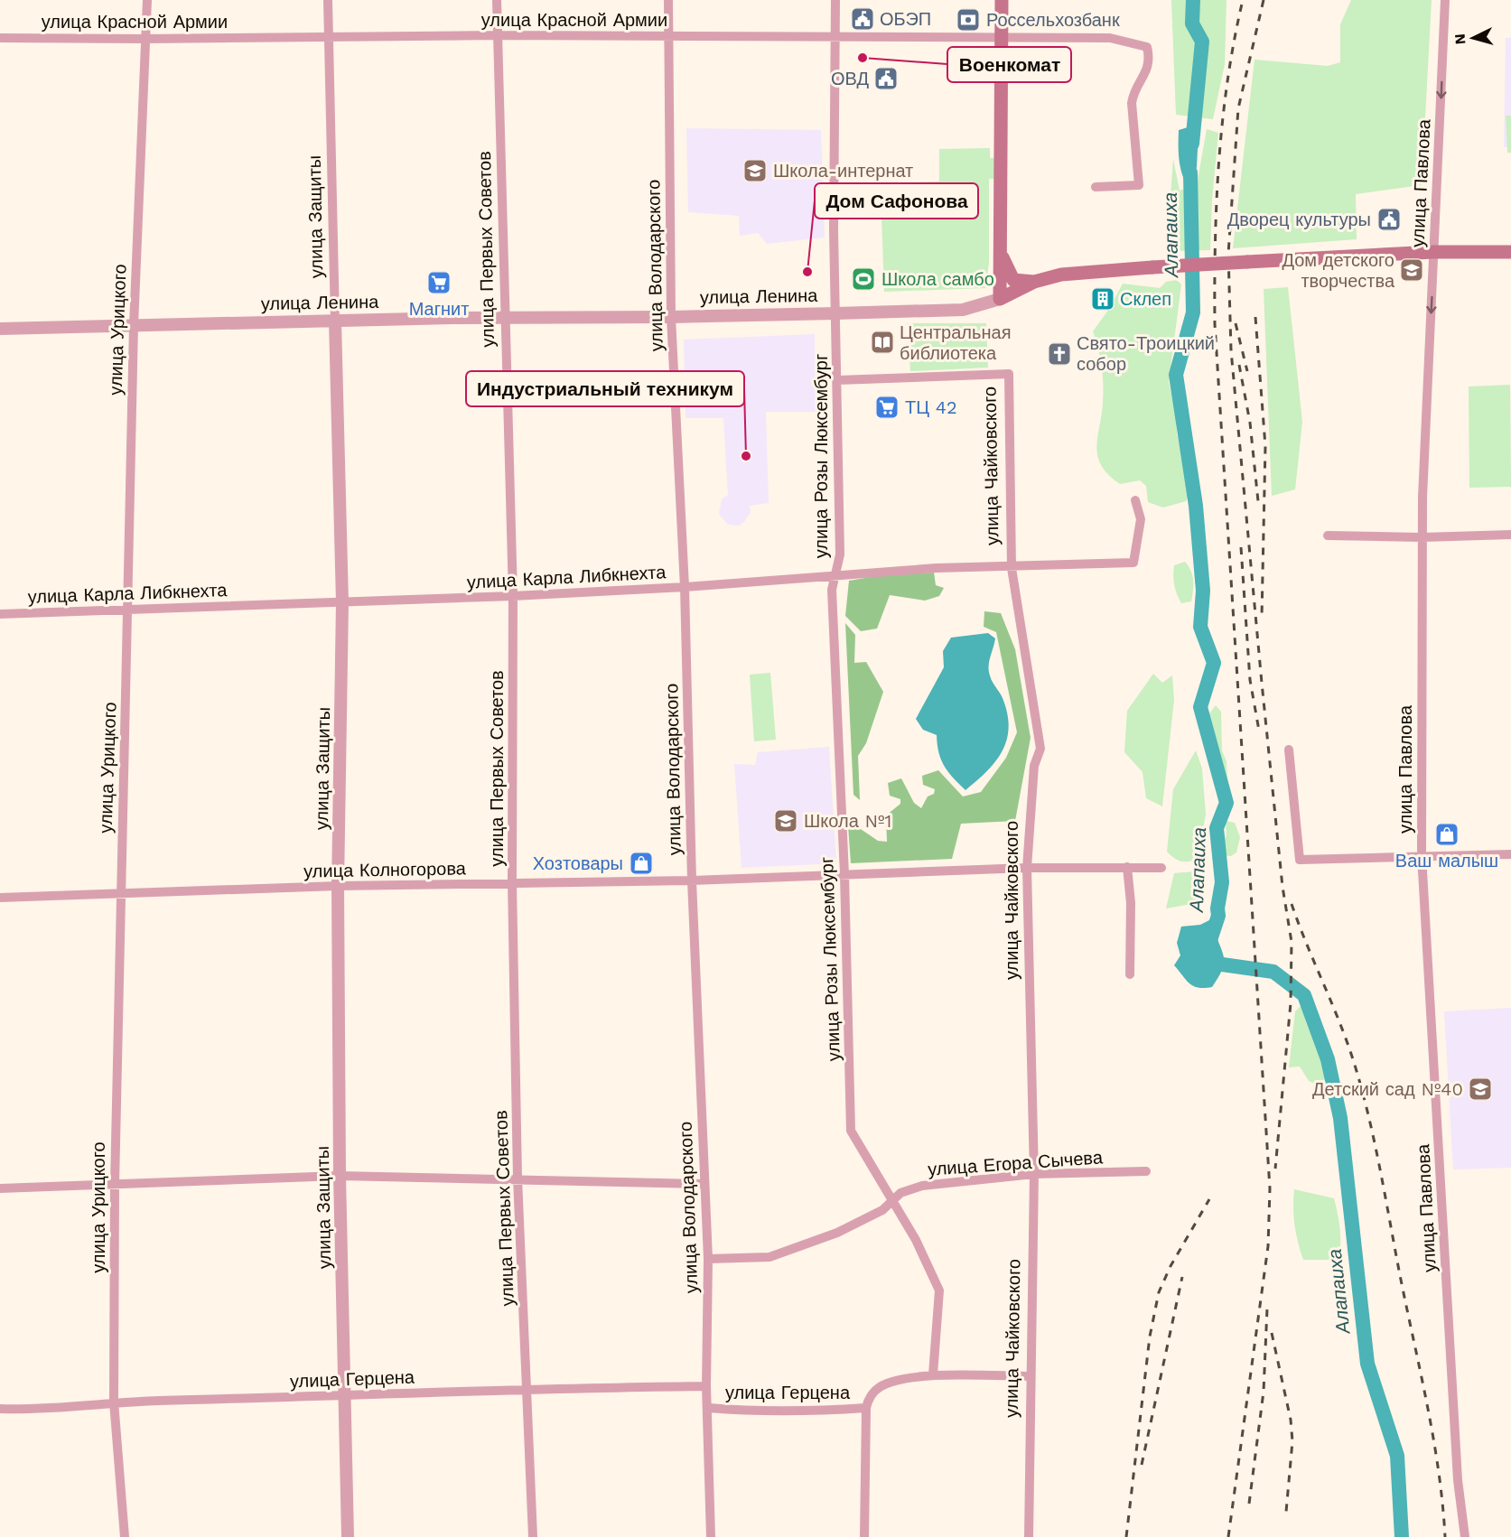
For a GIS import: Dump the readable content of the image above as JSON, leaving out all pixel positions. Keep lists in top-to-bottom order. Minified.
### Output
{"streets":{"main road":["улица Ленина"],"street":["улица Красной Армии","улица Павлова","улица Защиты","улица Первых Советов","улица Володарского","улица Урицкого","улица Розы Люксембург","улица Чайковского","улица Карла Либкнехта","улица Колногорова","улица Егора Сычева","улица Герцена"]},"crossings":[["улица Красной Армии","улица Защиты"],["улица Красной Армии","улица Первых Советов"],["улица Красной Армии","улица Володарского"],["улица Красной Армии","улица Урицкого"],["улица Красной Армии","улица Розы Люксембург"],["улица Павлова","улица Ленина"],["улица Защиты","улица Ленина"],["улица Защиты","улица Карла Либкнехта"],["улица Защиты","улица Колногорова"],["улица Защиты","улица Герцена"],["улица Первых Советов","улица Ленина"],["улица Первых Советов","улица Карла Либкнехта"],["улица Первых Советов","улица Колногорова"],["улица Первых Советов","улица Герцена"],["улица Володарского","улица Ленина"],["улица Володарского","улица Карла Либкнехта"],["улица Володарского","улица Колногорова"],["улица Володарского","улица Егора Сычева"],["улица Володарского","улица Герцена"],["улица Ленина","улица Урицкого"],["улица Ленина","улица Розы Люксембург"],["улица Урицкого","улица Карла Либкнехта"],["улица Урицкого","улица Колногорова"],["улица Урицкого","улица Герцена"],["улица Розы Люксембург","улица Чайковского"],["улица Розы Люксембург","улица Карла Либкнехта"],["улица Розы Люксембург","улица Колногорова"],["улица Розы Люксембург","улица Егора Сычева"],["улица Розы Люксембург","улица Герцена"],["улица Чайковского","улица Карла Либкнехта"],["улица Чайковского","улица Колногорова"],["улица Чайковского","улица Егора Сычева"],["улица Чайковского","улица Герцена"]],"water":["Алапаиха"],"places":{"public building":["ОБЭП","ОВД","Дворец культуры"],"bank":["Россельхозбанк"],"other":["Военкомат","Дом Сафонова","Индустриальный техникум"],"school or university":["Школа-интернат","Дом детского творчества","Школа №1","Детский сад №40"],"sports":["Школа самбо"],"supermarket":["Магнит","ТЦ 42"],"building":["Склеп"],"library":["Центральная библиотека"],"church":["Свято-Троицкий собор"],"shop":["Ваш малыш","Хозтовары"]},"north":"left"}
